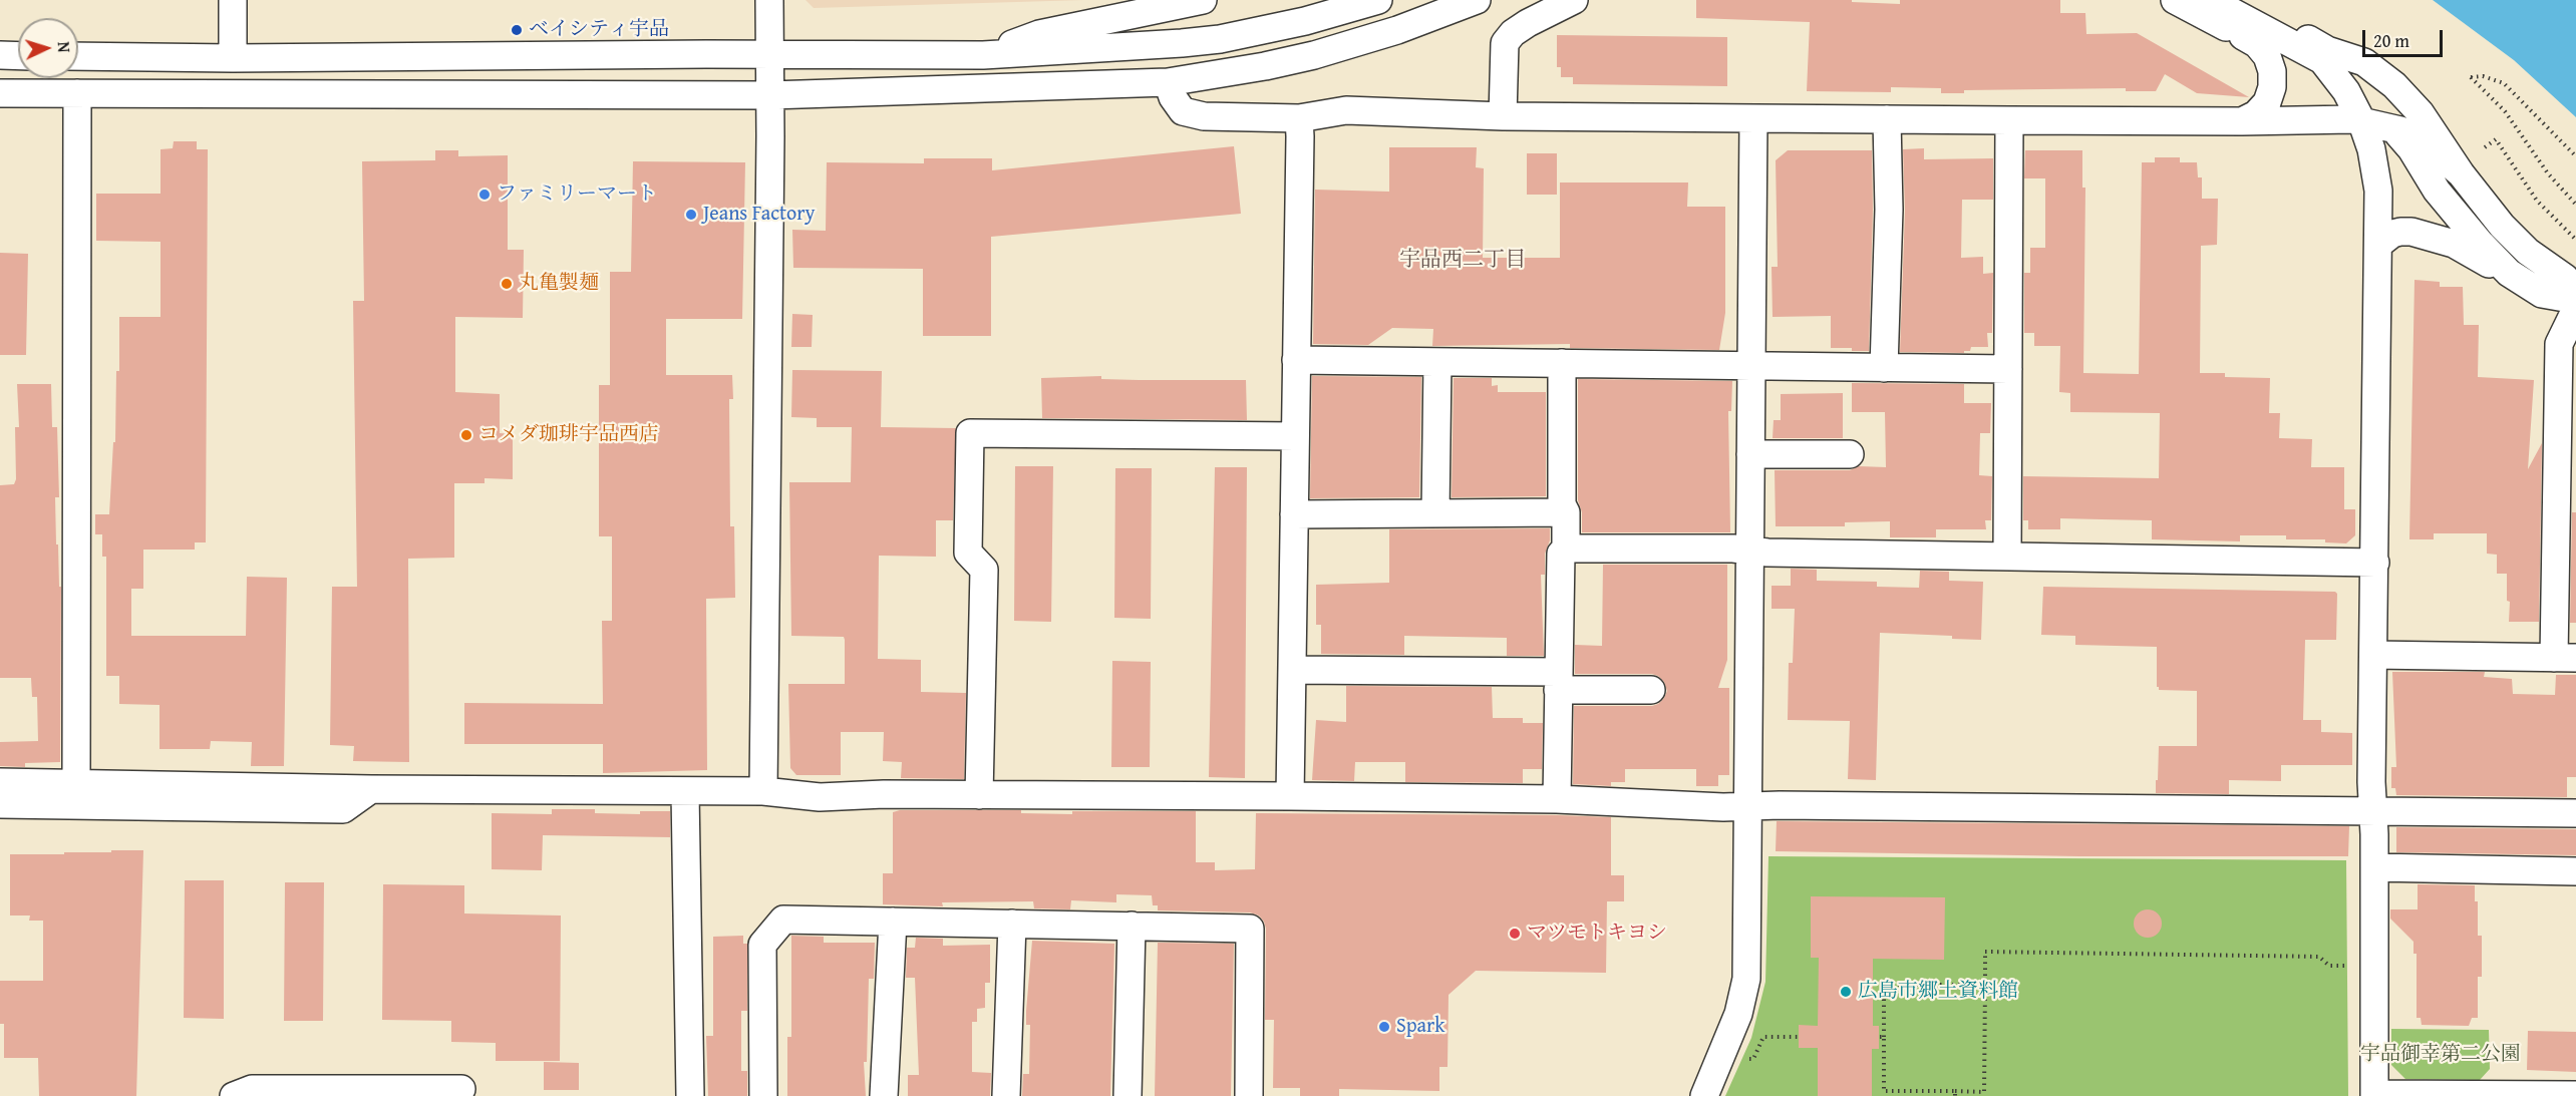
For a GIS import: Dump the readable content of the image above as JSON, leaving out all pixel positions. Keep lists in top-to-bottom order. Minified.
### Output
{"districts":["宇品西二丁目"],"parks":["宇品御幸第二公園"],"places":["ベイシティ宇品","ファミリーマート","Jeans Factory","丸亀製麺","コメダ珈琲宇品西店","マツモトキヨシ","広島市郷土資料館","Spark"],"scale_bar":"20 m","north":"right"}
